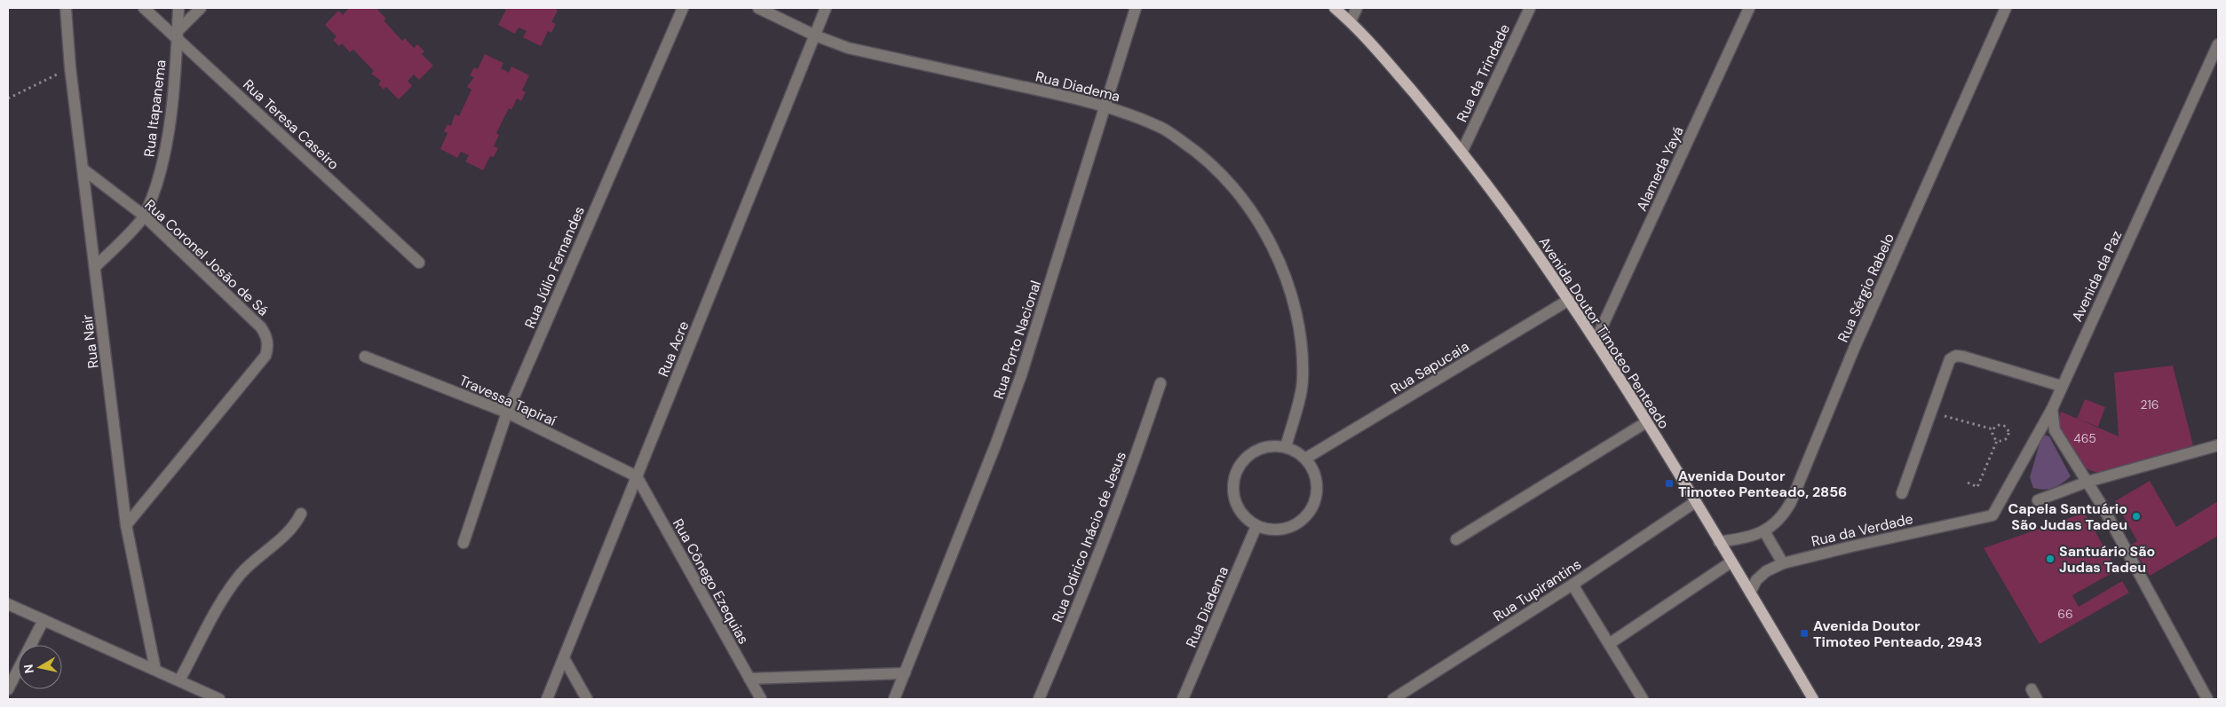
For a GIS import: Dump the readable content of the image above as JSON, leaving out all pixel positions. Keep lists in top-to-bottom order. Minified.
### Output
{"streets":{"main road":["Avenida Doutor Timoteo Penteado"],"street":["Rua da Trindade","Rua Diadema","Rua Itapanema","Rua Teresa Caseiro","Alameda Yayá","Rua Coronel Josão de Sá","Rua Júlio Fernandes","Avenida da Paz","Rua Sérgio Rabelo","Rua Porto Nacional","Rua Nair","Rua Acre","Rua Sapucaia","Travessa Tapiraí","Rua da Verdade","Rua Odirico Inácio de Jesus","Rua Cônego Ezequias","Rua Tupirantins"]},"crossings":[["Rua da Trindade","Avenida Doutor Timoteo Penteado"],["Rua Diadema","Rua Porto Nacional"],["Rua Diadema","Rua Acre"],["Rua Diadema","Rua Sapucaia"],["Rua Itapanema","Rua Teresa Caseiro"],["Rua Itapanema","Rua Coronel Josão de Sá"],["Rua Itapanema","Rua Nair"],["Alameda Yayá","Avenida Doutor Timoteo Penteado"],["Rua Coronel Josão de Sá","Rua Nair"],["Rua Júlio Fernandes","Travessa Tapiraí"],["Avenida da Paz","Rua da Verdade"],["Rua Sérgio Rabelo","Avenida Doutor Timoteo Penteado"],["Avenida Doutor Timoteo Penteado","Rua Sapucaia"],["Avenida Doutor Timoteo Penteado","Rua da Verdade"],["Avenida Doutor Timoteo Penteado","Rua Tupirantins"],["Rua Acre","Travessa Tapiraí"],["Rua Acre","Rua Cônego Ezequias"],["Travessa Tapiraí","Rua Cônego Ezequias"]],"places":{"transit":["Avenida Doutor Timoteo Penteado, 2856","Avenida Doutor Timoteo Penteado, 2943"],"other":["Capela Santuário São Judas Tadeu","Santuário São Judas Tadeu"]},"house_numbers":["216","465","66"],"north":"left"}
